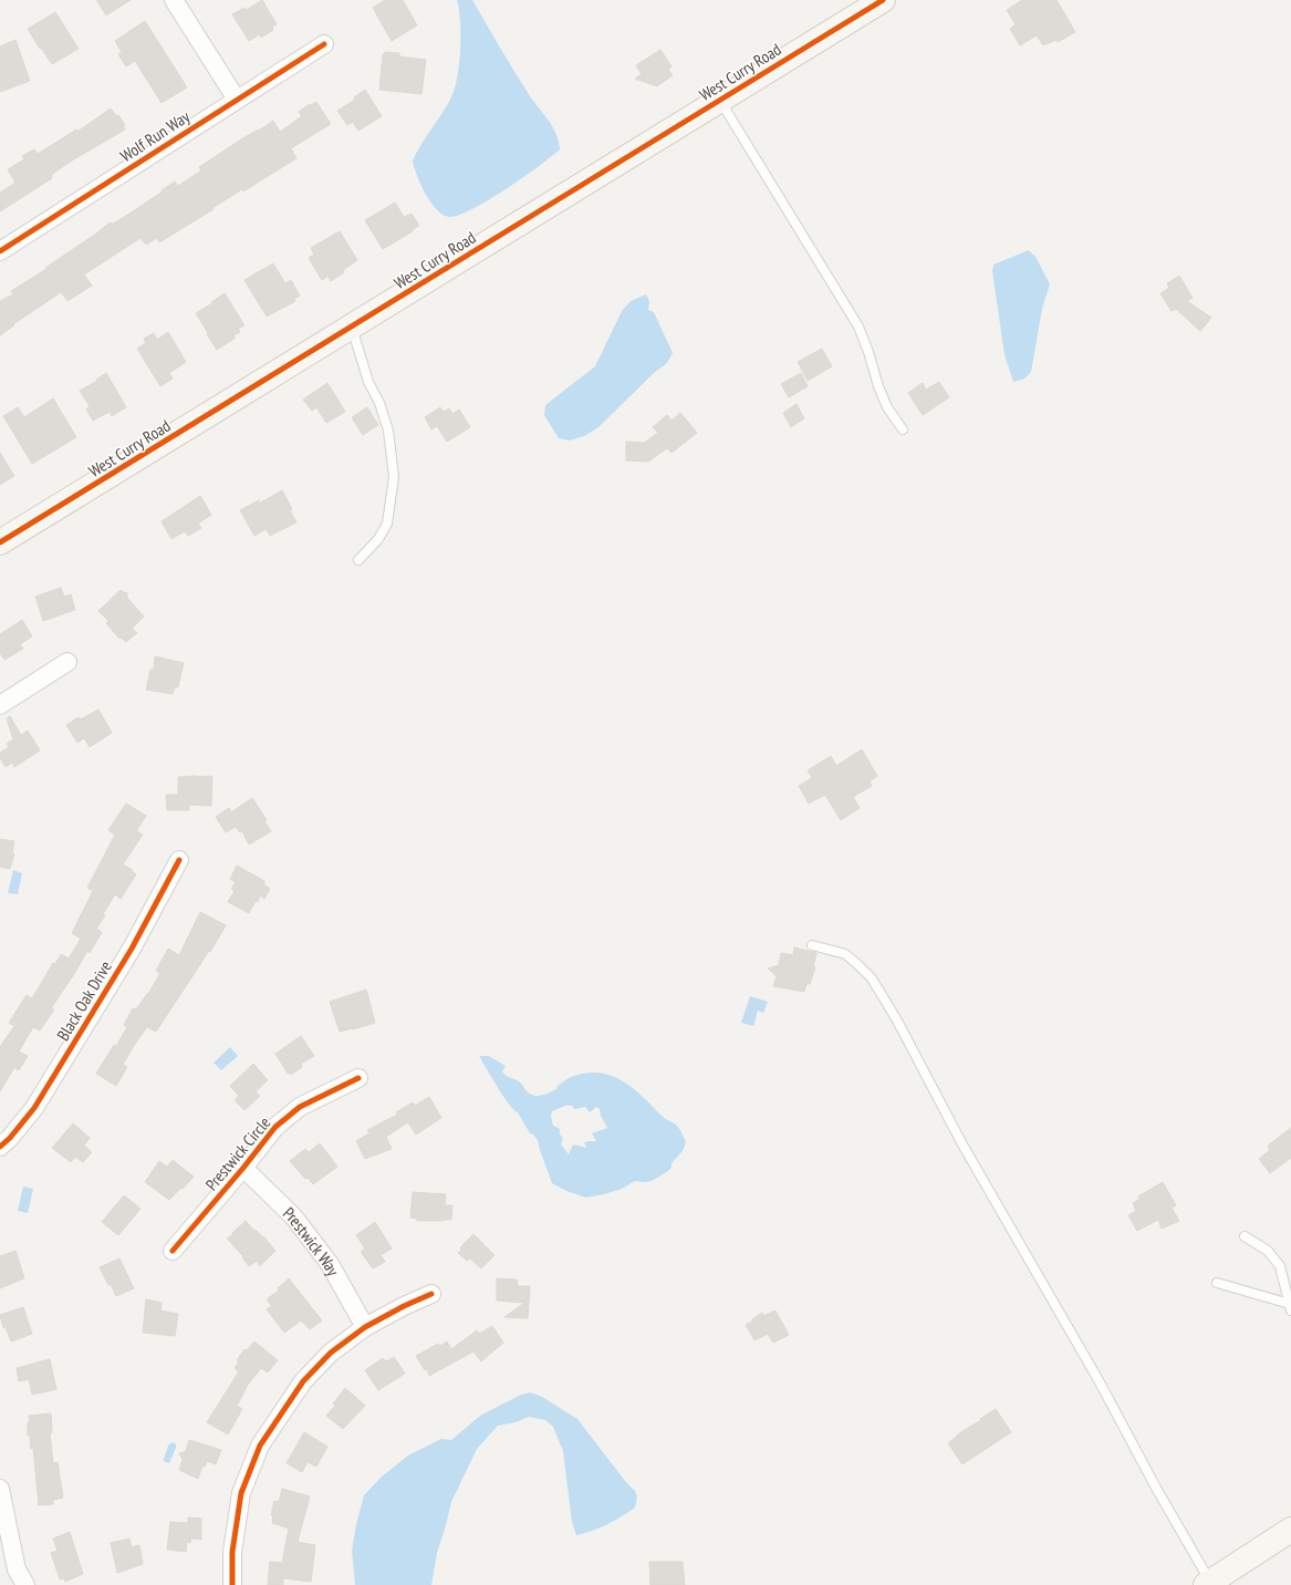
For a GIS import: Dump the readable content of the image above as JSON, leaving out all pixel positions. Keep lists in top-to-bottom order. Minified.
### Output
{"streets":{"street":["West Curry Road","Wolf Run Way","Black Oak Drive","Prestwick Circle","Prestwick Way"]},"crossings":[["Prestwick Circle","Prestwick Way"]]}
